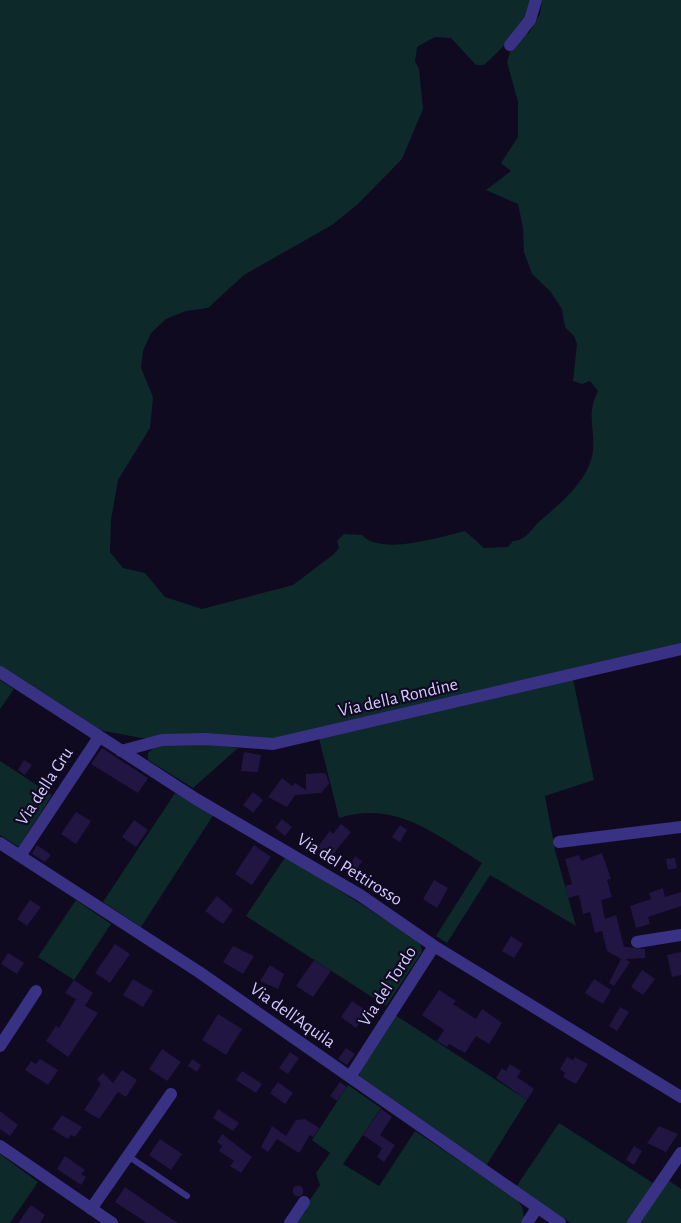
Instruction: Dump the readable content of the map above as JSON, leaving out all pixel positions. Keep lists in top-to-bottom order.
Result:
{
  "streets": {
    "street": [
      "Via della Rondine",
      "Via della Gru",
      "Via del Pettirosso",
      "Via del Tordo",
      "Via dell'Aquila"
    ]
  },
  "crossings": [
    ["Via della Rondine", "Via del Pettirosso"],
    ["Via della Gru", "Via del Pettirosso"],
    ["Via della Gru", "Via dell'Aquila"],
    ["Via del Pettirosso", "Via del Tordo"],
    ["Via del Tordo", "Via dell'Aquila"]
  ]
}
